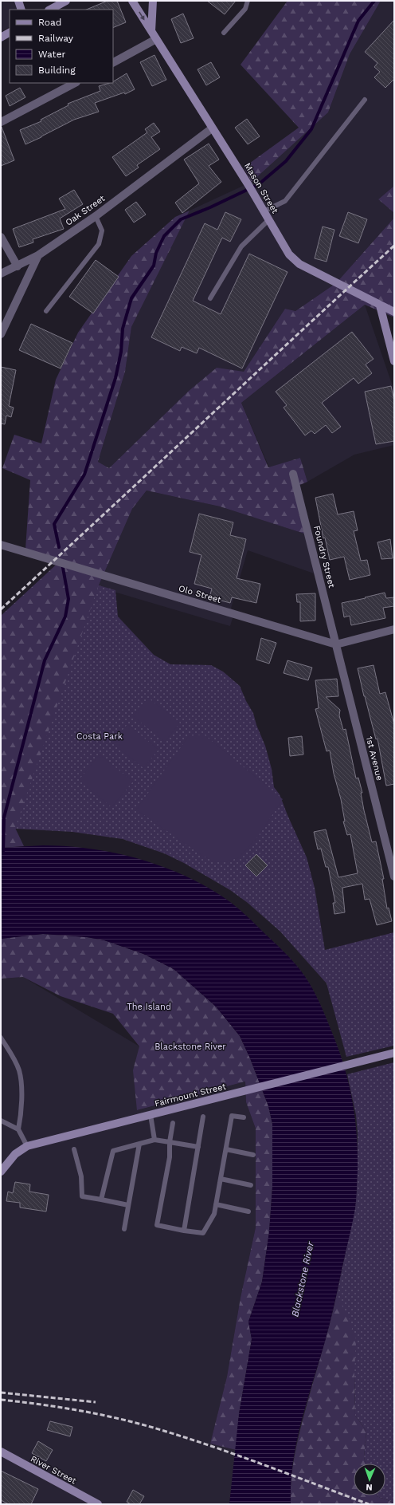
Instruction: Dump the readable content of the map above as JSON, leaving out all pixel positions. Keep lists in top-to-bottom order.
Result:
{
  "streets": {
    "street": [
      "Mason Street",
      "Oak Street",
      "Foundry Street",
      "Olo Street",
      "1st Avenue",
      "Fairmount Street",
      "River Street"
    ]
  },
  "crossings": [
    ["Mason Street", "Oak Street"],
    ["Foundry Street", "Olo Street"],
    ["Foundry Street", "1st Avenue"],
    ["Olo Street", "1st Avenue"]
  ],
  "water": ["Blackstone River"],
  "parks": ["Costa Park", "The Island", "Blackstone River"],
  "legend": [
    "Road",
    "Railway",
    "Water",
    "Building"
  ],
  "north": "bottom"
}
